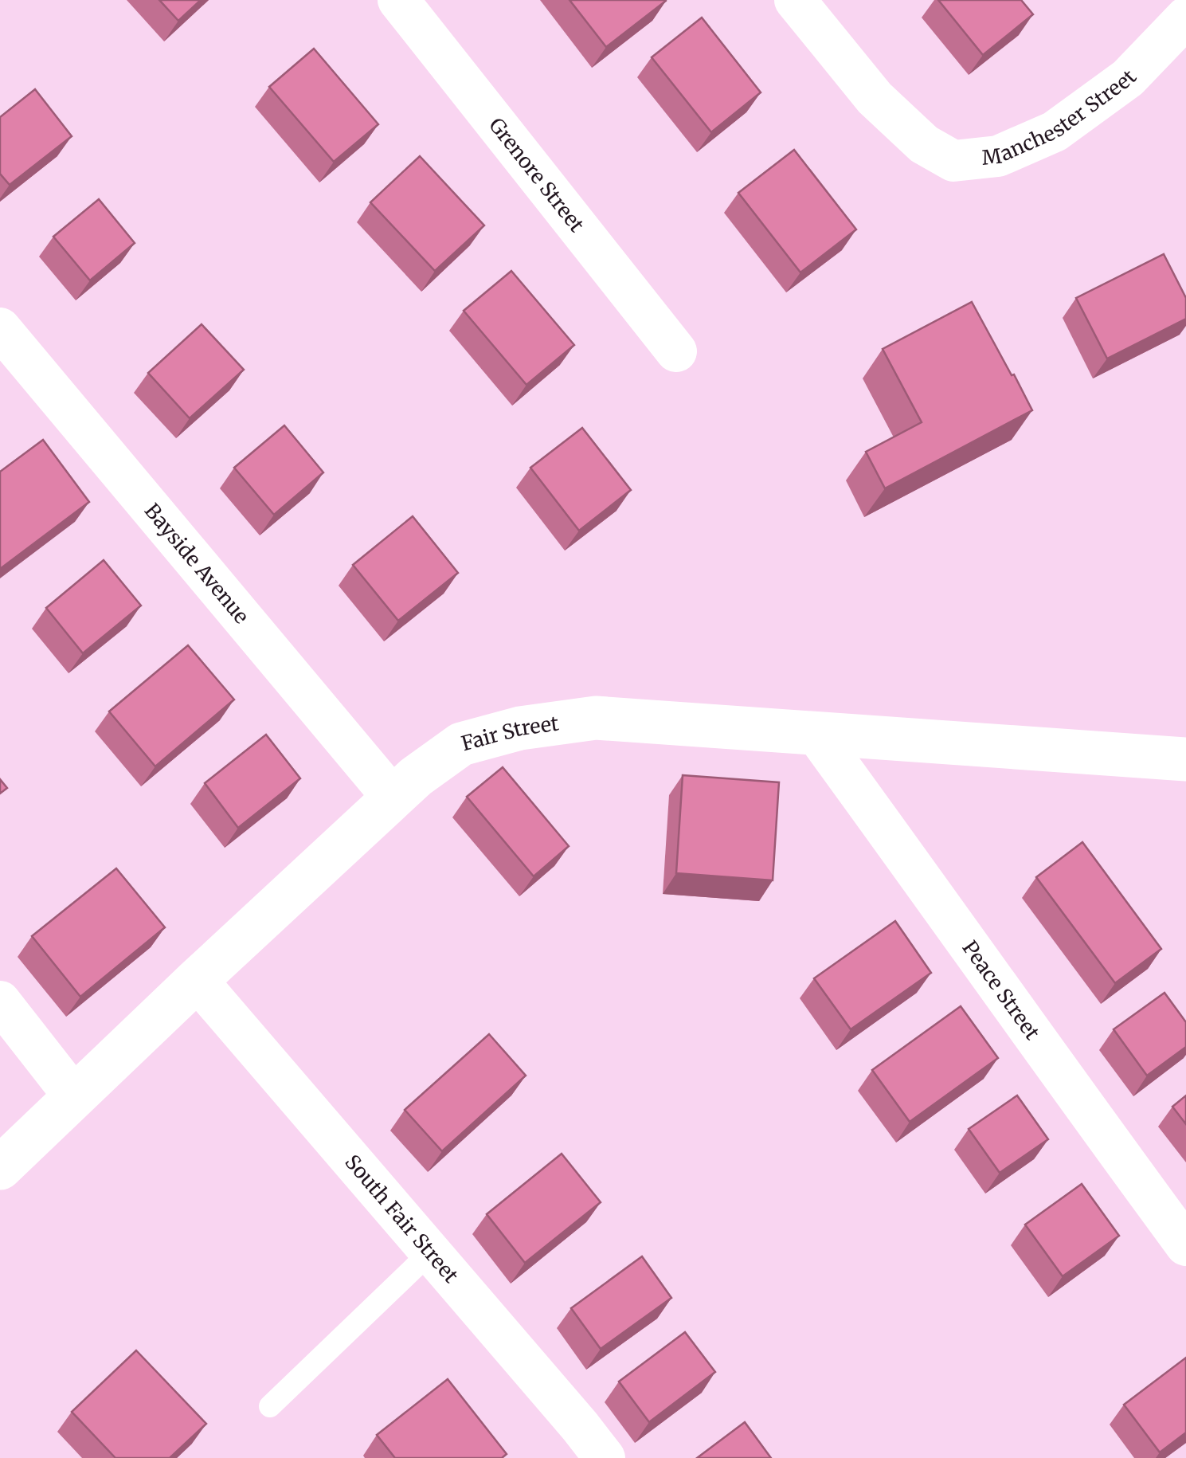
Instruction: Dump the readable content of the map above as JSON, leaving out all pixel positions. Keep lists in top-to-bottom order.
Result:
{
  "streets": {
    "street": [
      "Manchester Street",
      "Grenore Street",
      "Bayside Avenue",
      "Fair Street",
      "Peace Street",
      "South Fair Street"
    ]
  },
  "crossings": [
    ["Bayside Avenue", "Fair Street"],
    ["Fair Street", "Peace Street"],
    ["Fair Street", "South Fair Street"]
  ]
}
